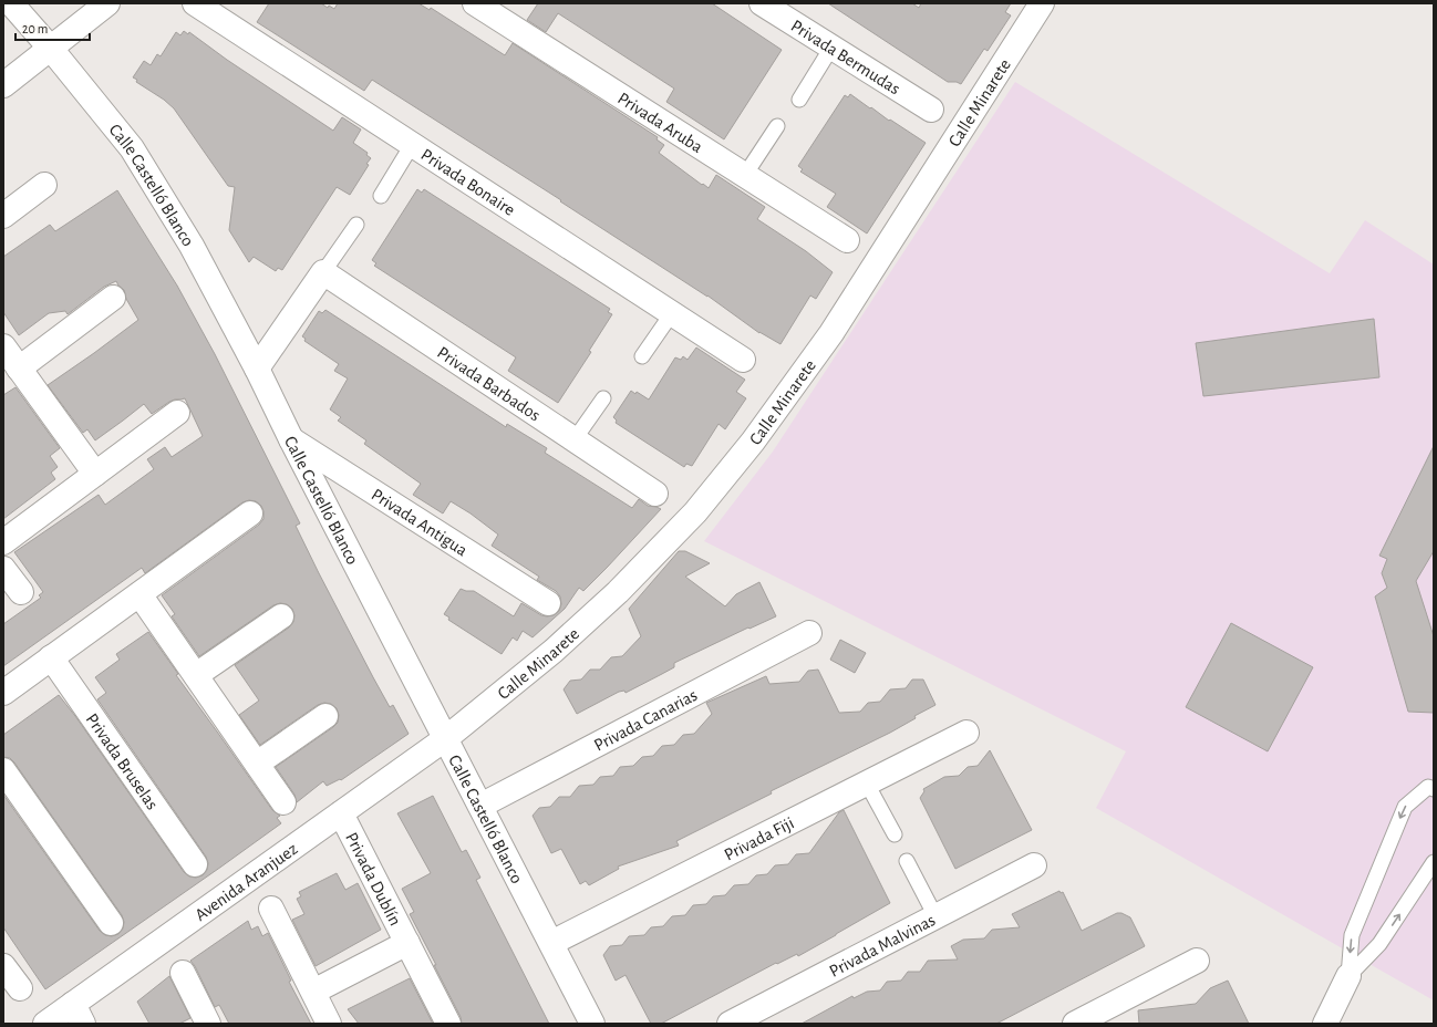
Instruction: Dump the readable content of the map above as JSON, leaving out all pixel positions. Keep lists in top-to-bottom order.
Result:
{
  "streets": {
    "street": [
      "Privada Bermudas",
      "Calle Minarete",
      "Privada Aruba",
      "Privada Bonaire",
      "Calle Castelló Blanco",
      "Privada Barbados",
      "Privada Antigua",
      "Privada Canarias",
      "Privada Bruselas",
      "Privada Fiji",
      "Privada Dublín",
      "Avenida Aranjuez",
      "Privada Malvinas"
    ]
  },
  "crossings": [
    ["Calle Minarete", "Calle Castelló Blanco"],
    ["Calle Minarete", "Avenida Aranjuez"],
    ["Calle Castelló Blanco", "Privada Antigua"],
    ["Calle Castelló Blanco", "Privada Canarias"],
    ["Calle Castelló Blanco", "Privada Fiji"],
    ["Calle Castelló Blanco", "Avenida Aranjuez"],
    ["Privada Dublín", "Avenida Aranjuez"]
  ],
  "scale_bar": "20 m"
}
